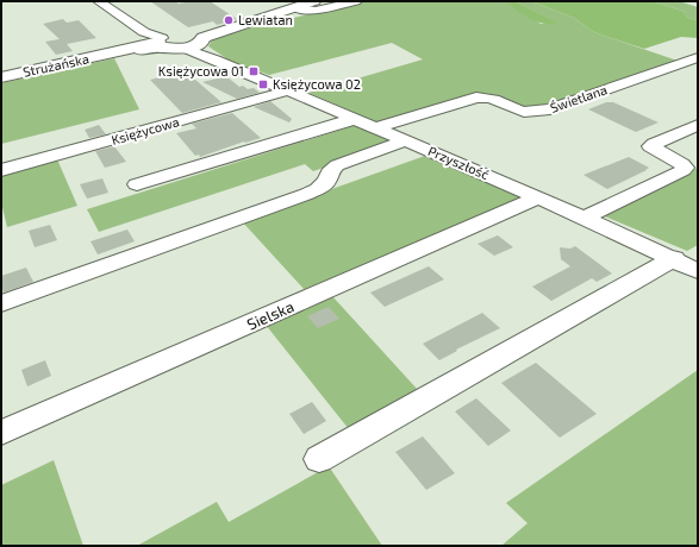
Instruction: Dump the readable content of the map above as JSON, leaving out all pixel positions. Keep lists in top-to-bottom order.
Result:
{
  "streets": {
    "main road": ["Strużańska"],
    "street": [
      "Świetlana",
      "Księżycowa",
      "Przyszłość",
      "Sielska"
    ]
  },
  "crossings": [
    ["Strużańska", "Przyszłość"],
    ["Świetlana", "Przyszłość"],
    ["Księżycowa", "Przyszłość"],
    ["Przyszłość", "Sielska"]
  ],
  "places": {
    "other": ["Lewiatan"],
    "transit": ["Księżycowa 01", "Księżycowa 02"]
  }
}
